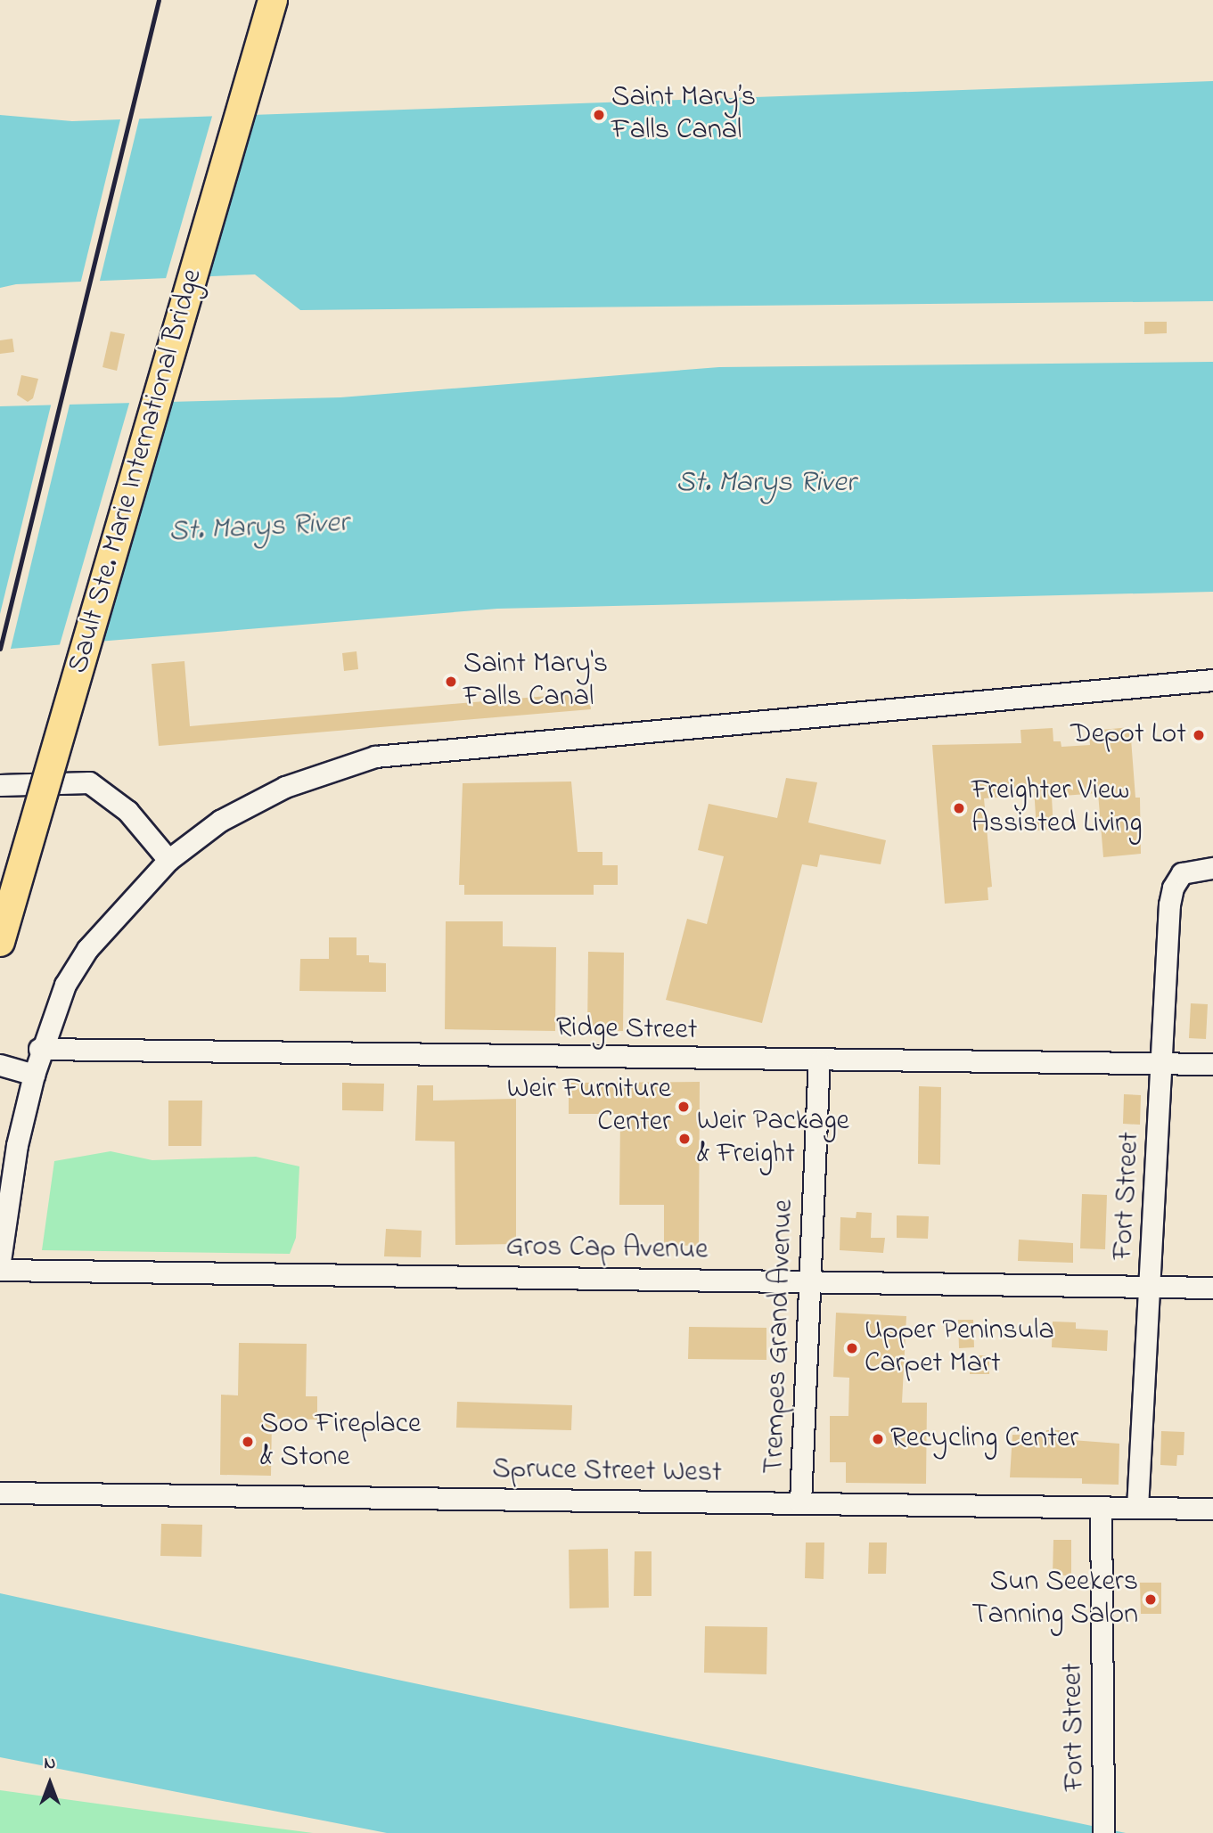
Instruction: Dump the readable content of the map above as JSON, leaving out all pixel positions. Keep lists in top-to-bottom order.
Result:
{
  "streets": {
    "highway": ["Sault Ste. Marie International Bridge"],
    "street": [
      "Ridge Street",
      "Fort Street",
      "Gros Cap Avenue",
      "Trempes Grand Avenue",
      "Spruce Street West"
    ]
  },
  "crossings": [
    ["Ridge Street", "Fort Street"],
    ["Ridge Street", "Trempes Grand Avenue"],
    ["Fort Street", "Gros Cap Avenue"],
    ["Fort Street", "Spruce Street West"],
    ["Gros Cap Avenue", "Trempes Grand Avenue"],
    ["Trempes Grand Avenue", "Spruce Street West"]
  ],
  "water": ["St. Marys River"],
  "places": [
    "Saint Mary’s Falls Canal",
    "Saint Mary's Falls Canal",
    "Depot Lot",
    "Freighter View Assisted Living",
    "Weir Furniture Center",
    "Weir Package & Freight",
    "Upper Peninsula Carpet Mart",
    "Recycling Center",
    "Soo Fireplace & Stone",
    "Sun Seekers Tanning Salon"
  ],
  "north": "top"
}
